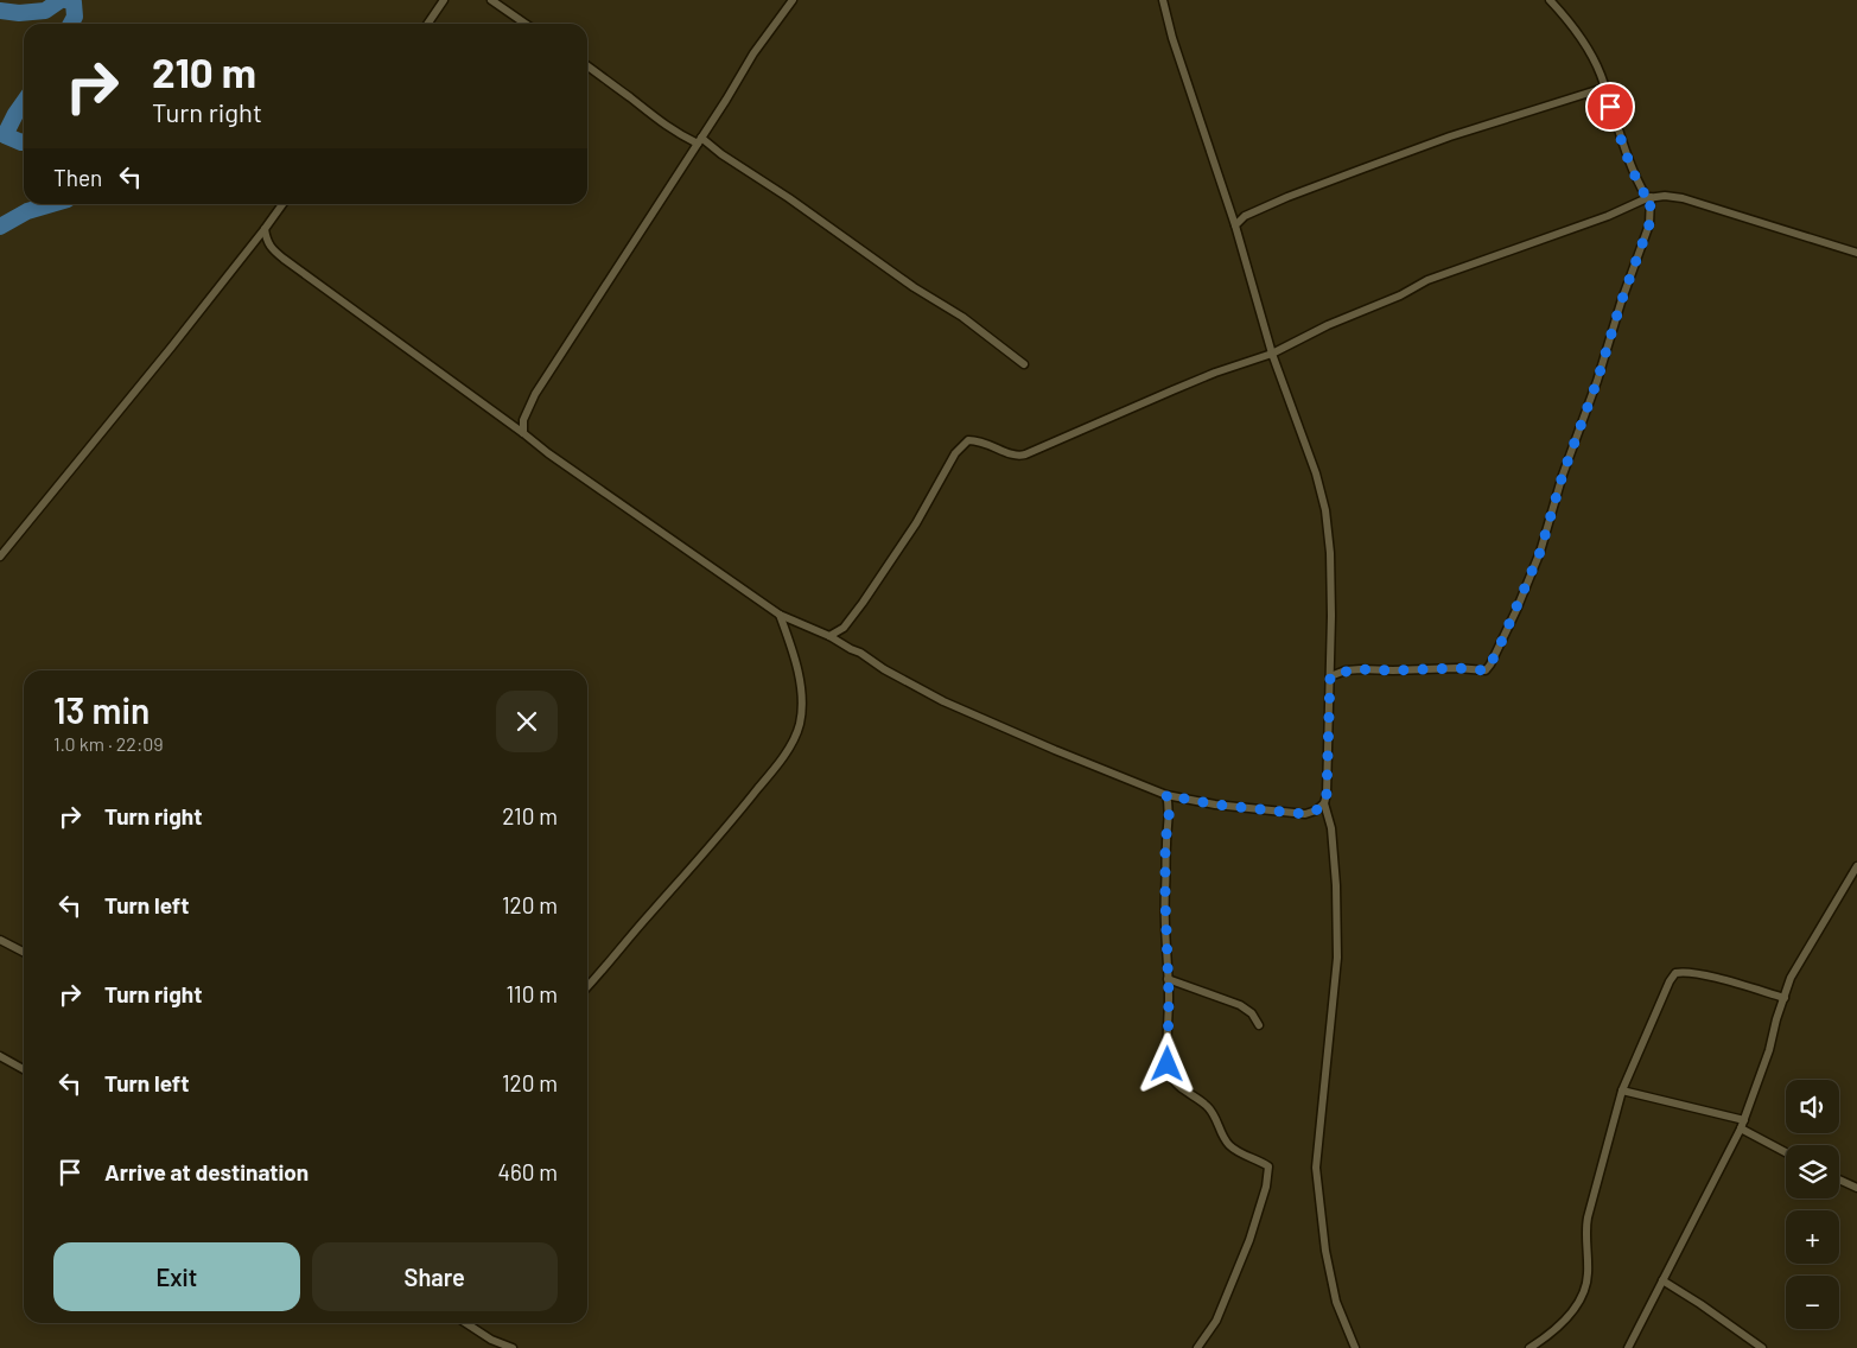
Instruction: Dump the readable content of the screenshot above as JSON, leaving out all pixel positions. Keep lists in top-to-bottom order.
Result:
{
  "page": {
    "turn": ["210 m", "Turn right"],
    "then": "Then",
    "heading": ["13 min", "1.0 km · 22:09"],
    "list": [
      {
        "name": "Turn right",
        "value": "210 m"
      },
      {
        "name": "Turn left",
        "value": "120 m"
      },
      {
        "name": "Turn right",
        "value": "110 m"
      },
      {
        "name": "Turn left",
        "value": "120 m"
      },
      {
        "name": "Arrive at destination",
        "value": "460 m"
      }
    ],
    "map_buttons": ["+", "−"],
    "buttons": ["Exit", "Share"]
  }
}
